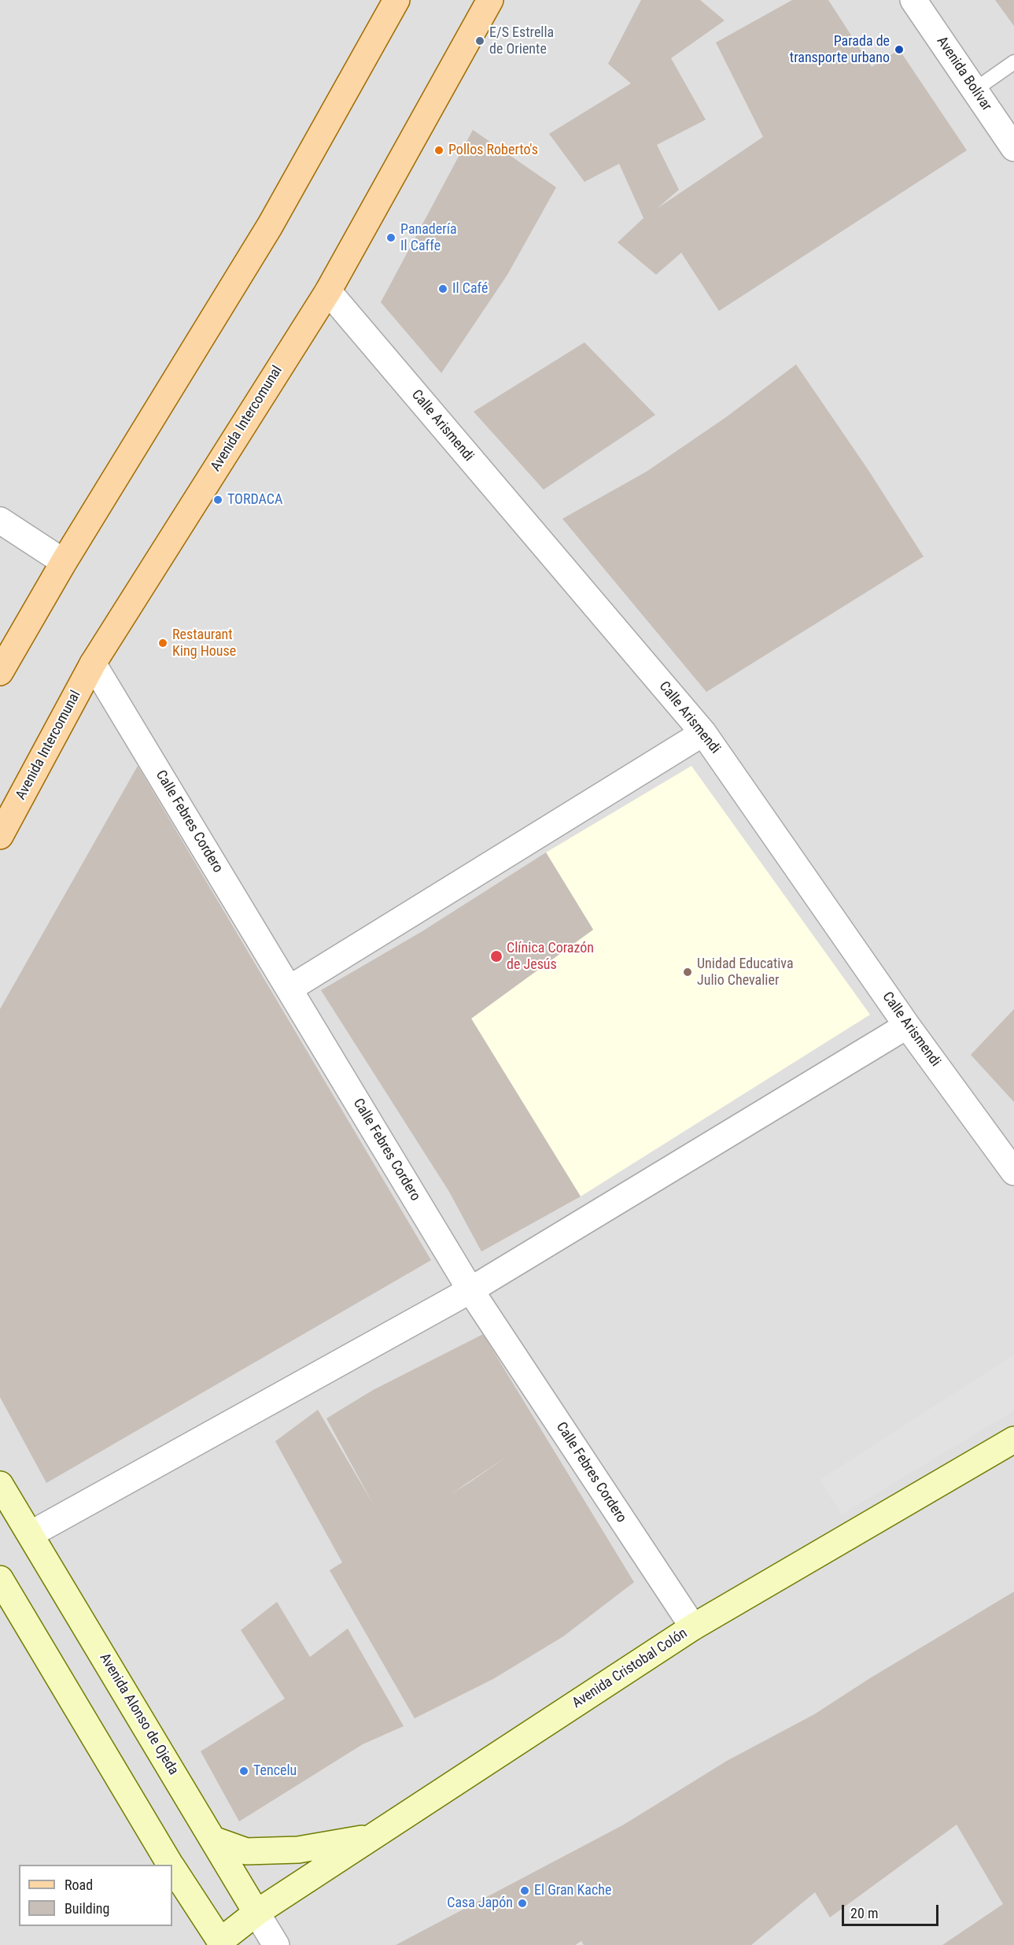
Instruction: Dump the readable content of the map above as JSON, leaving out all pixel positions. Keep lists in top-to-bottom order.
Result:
{
  "streets": {
    "main road": ["Avenida Intercomunal"],
    "street": [
      "Avenida Bolívar",
      "Calle Arismendi",
      "Calle Febres Cordero",
      "Avenida Cristobal Colón",
      "Avenida Alonso de Ojeda"
    ]
  },
  "crossings": [
    ["Avenida Intercomunal", "Calle Arismendi"],
    ["Avenida Intercomunal", "Calle Febres Cordero"],
    ["Calle Febres Cordero", "Avenida Cristobal Colón"],
    ["Avenida Cristobal Colón", "Avenida Alonso de Ojeda"]
  ],
  "places": [
    "E/S Estrella de Oriente",
    "Parada de transporte urbano",
    "Pollos Roberto's",
    "Panadería Il Caffe",
    "Il Café",
    "TORDACA",
    "Restaurant King House",
    "Clínica Corazón de Jesús",
    "Unidad Educativa Julio Chevalier",
    "Tencelu",
    "El Gran Kache",
    "Casa Japón"
  ],
  "legend": ["Road", "Building"],
  "scale_bar": "20 m"
}
